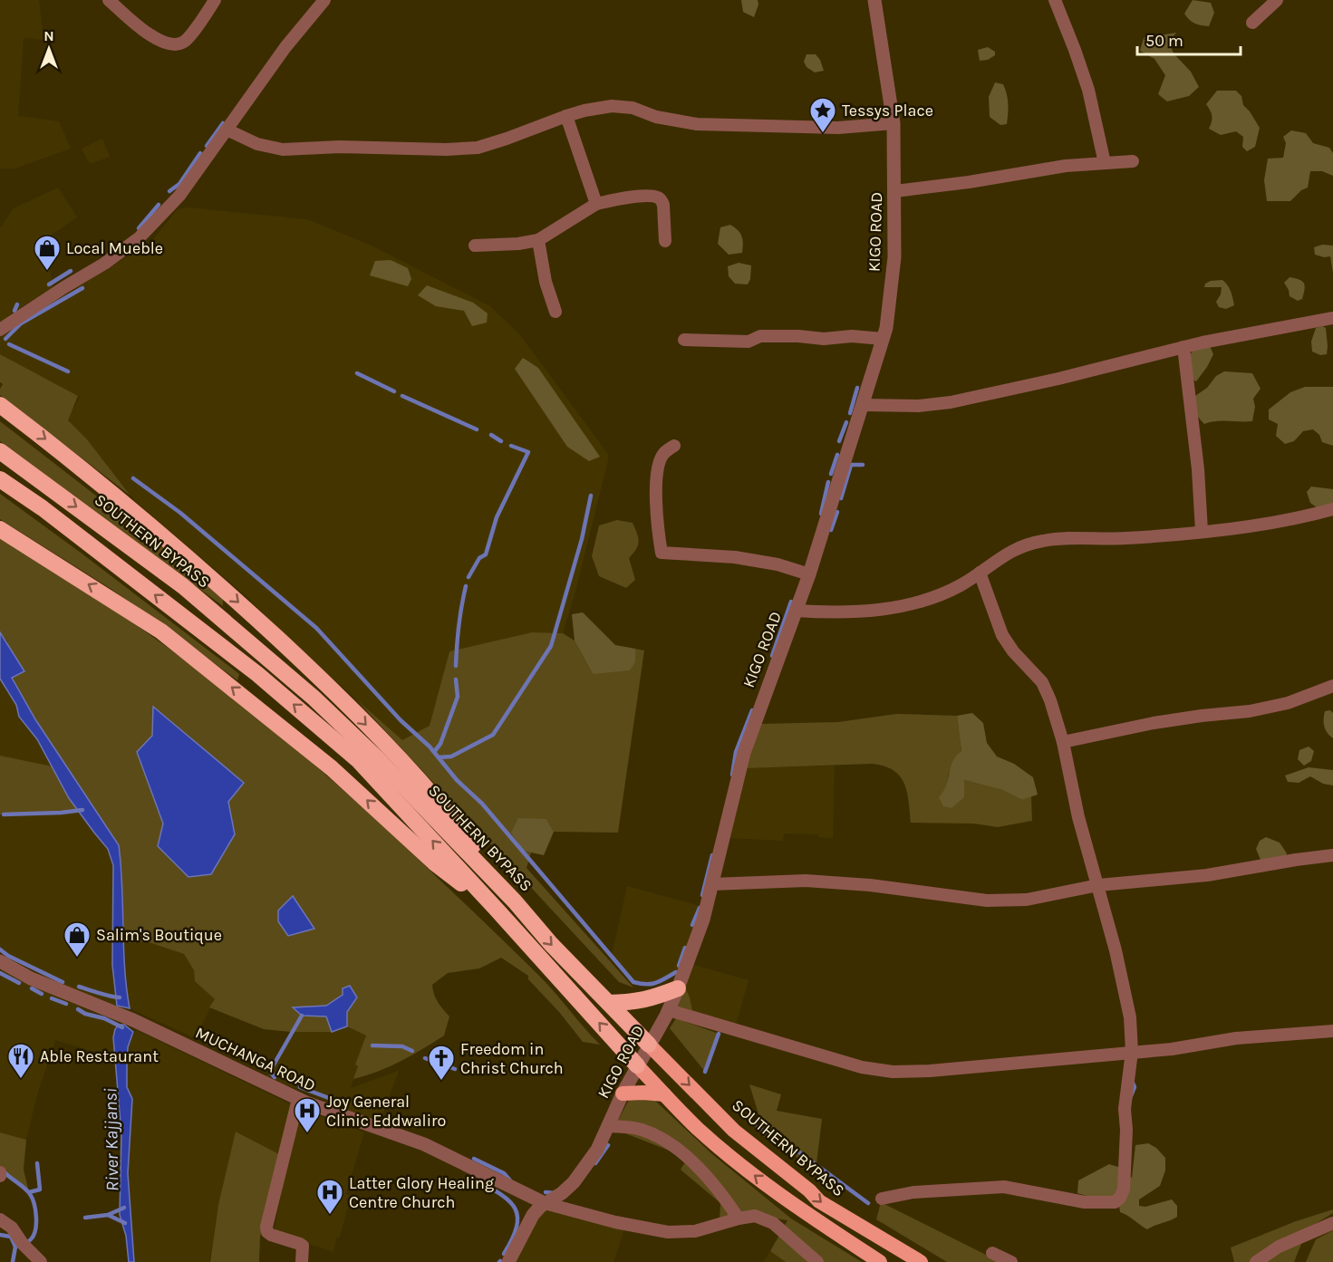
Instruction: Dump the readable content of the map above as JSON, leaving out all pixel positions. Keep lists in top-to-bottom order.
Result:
{
  "streets": {
    "highway": ["SOUTHERN BYPASS"],
    "street": ["KIGO ROAD", "MUCHANGA ROAD"]
  },
  "crossings": [
    ["KIGO ROAD", "SOUTHERN BYPASS"],
    ["KIGO ROAD", "MUCHANGA ROAD"]
  ],
  "water": ["River Kajjansi"],
  "places": {
    "place": ["Tessys Place"],
    "shop": ["Local Mueble", "Salim's Boutique"],
    "restaurant": ["Able Restaurant"],
    "church": ["Freedom in Christ Church"],
    "hospital": ["Joy General Clinic Eddwaliro", "Latter Glory Healing Centre Church"]
  },
  "scale_bar": "50 m",
  "north": "top"
}
